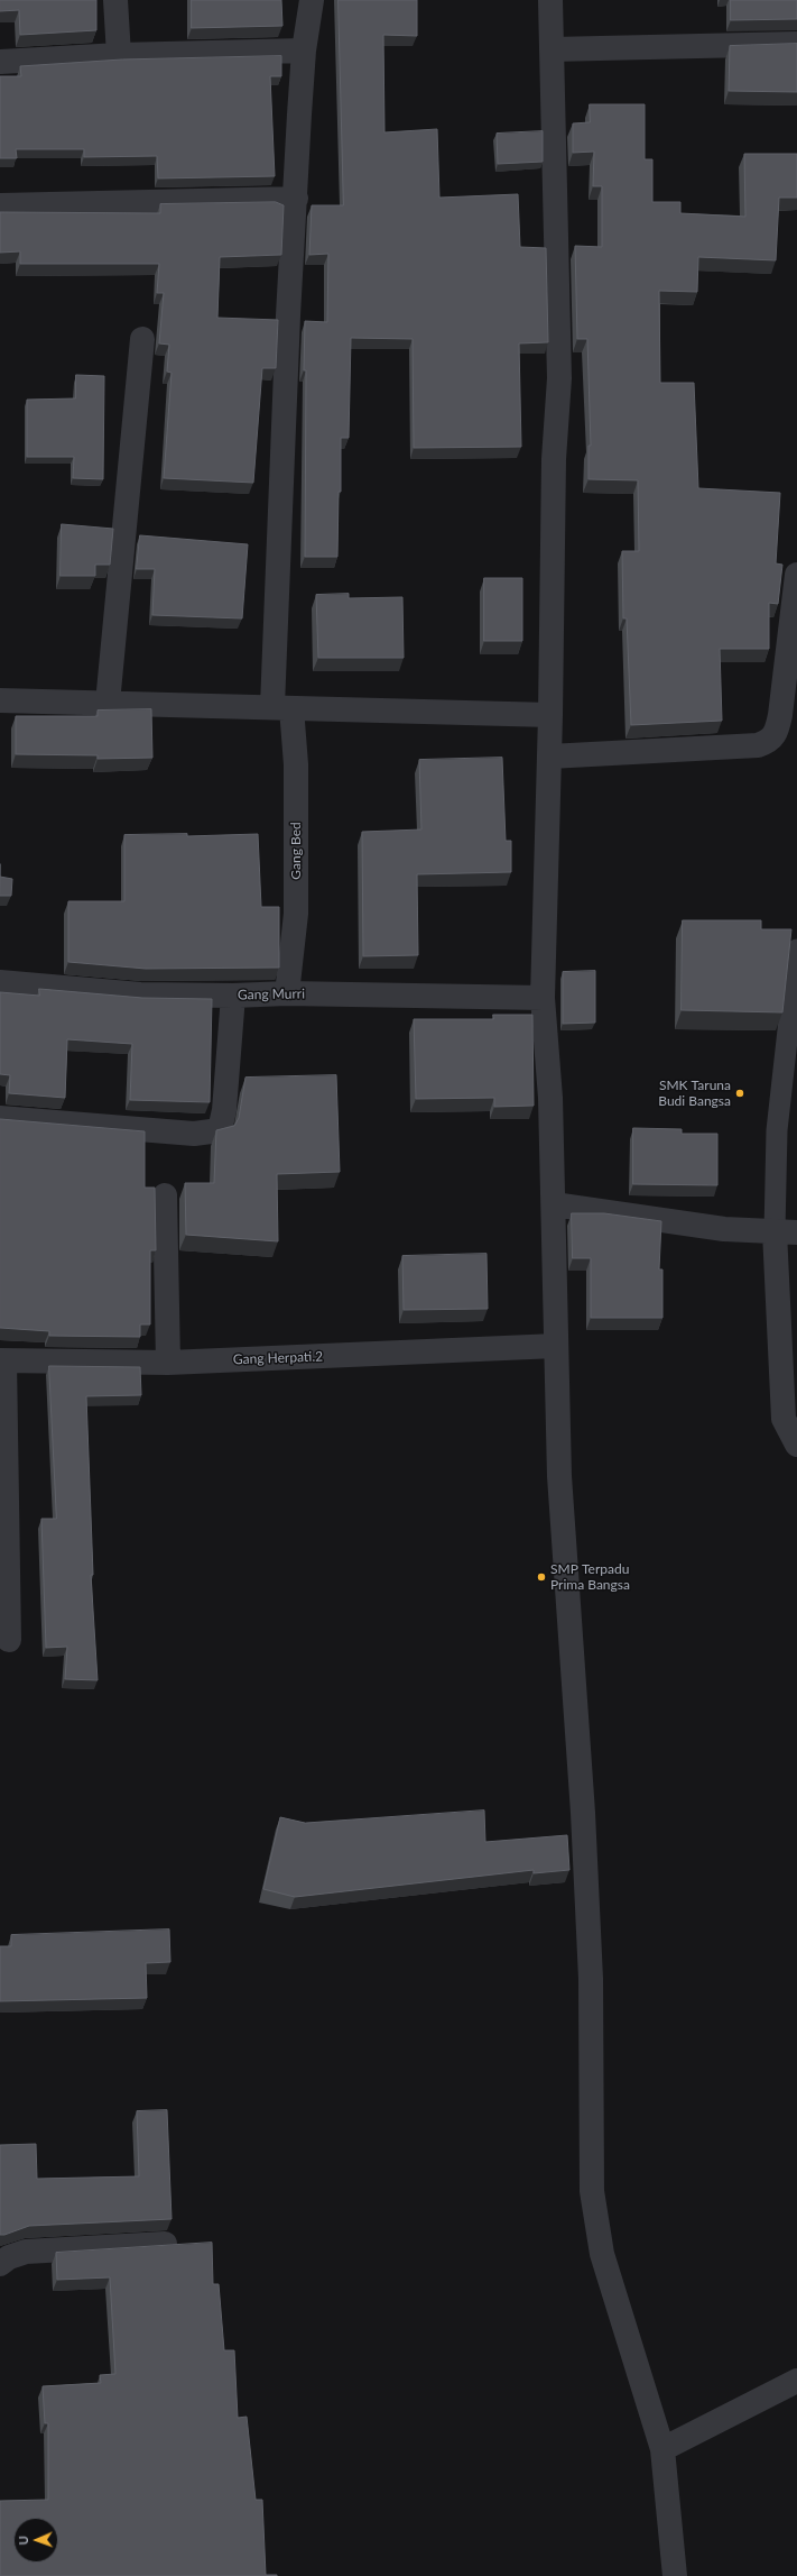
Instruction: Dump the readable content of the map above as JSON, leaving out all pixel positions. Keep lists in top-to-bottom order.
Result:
{
  "streets": {
    "street": ["Gang Bed", "Gang Murri", "Gang Herpati.2"]
  },
  "crossings": [
    ["Gang Bed", "Gang Murri"]
  ],
  "places": ["SMK Taruna Budi Bangsa", "SMP Terpadu Prima Bangsa"],
  "north": "left"
}
